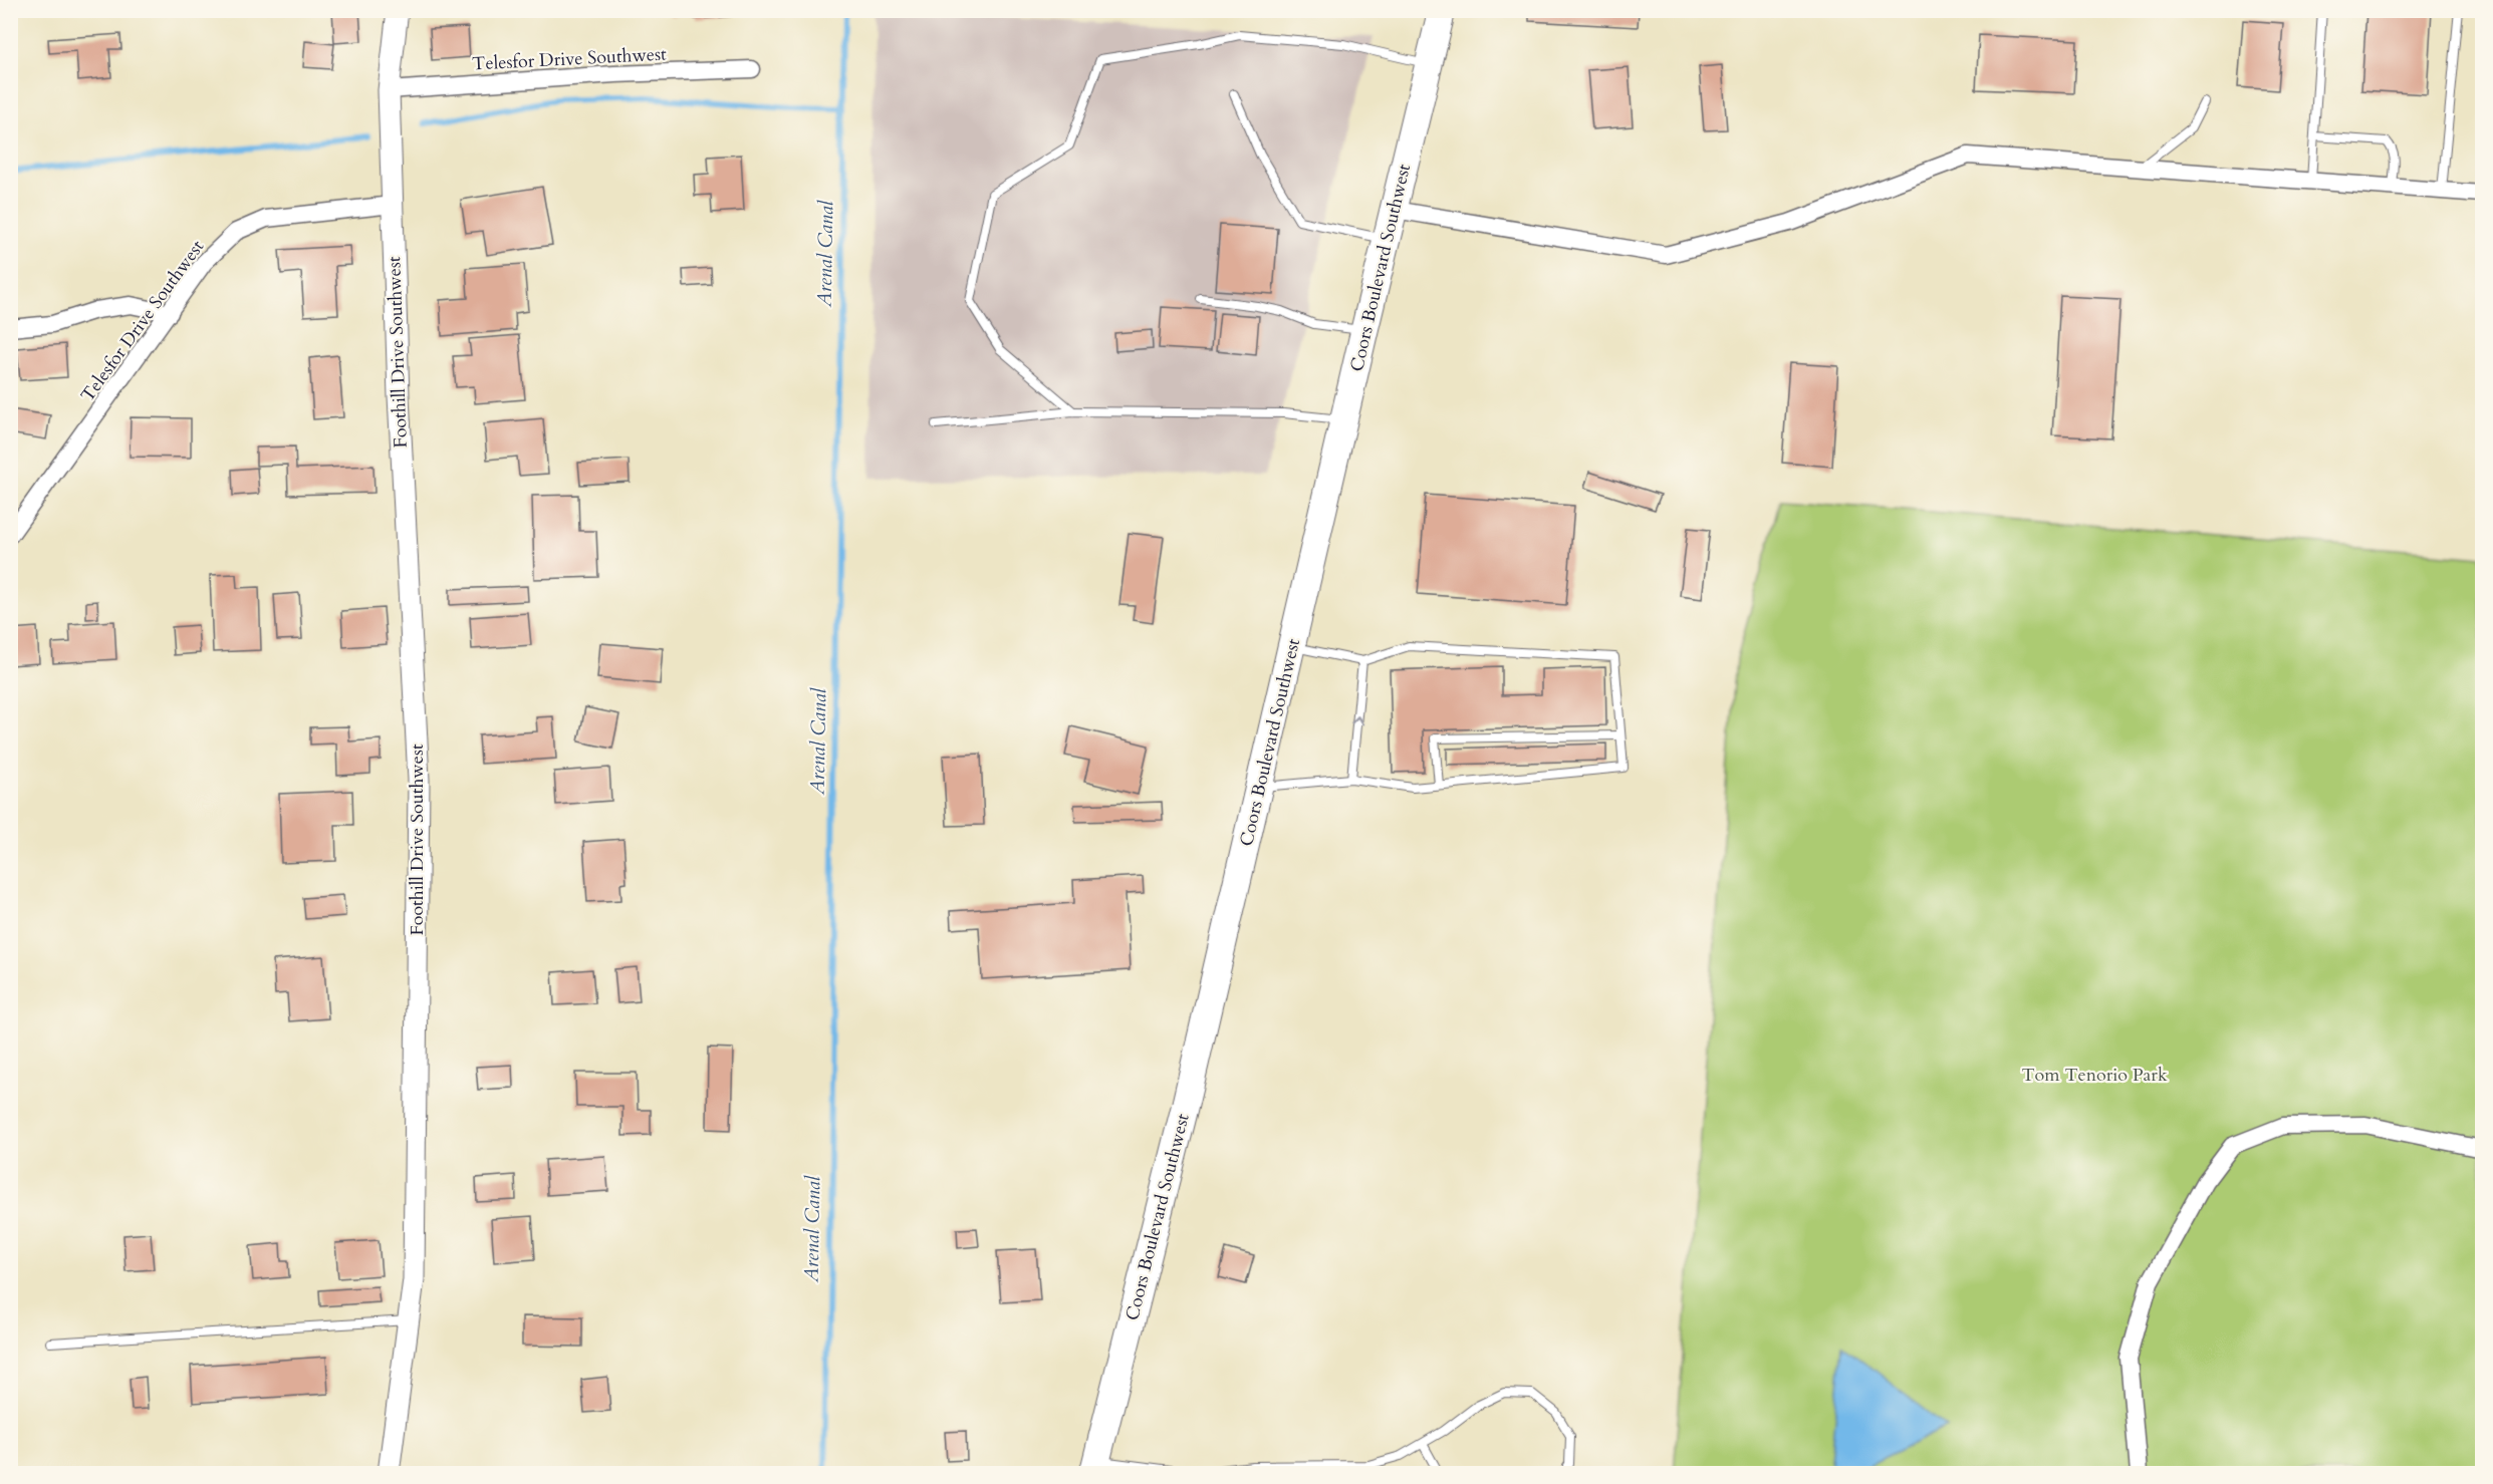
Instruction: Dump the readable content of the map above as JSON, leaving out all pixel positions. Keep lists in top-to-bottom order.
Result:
{
  "streets": {
    "main road": ["Coors Boulevard Southwest"],
    "street": ["Telesfor Drive Southwest", "Foothill Drive Southwest"]
  },
  "crossings": [
    ["Telesfor Drive Southwest", "Foothill Drive Southwest"]
  ],
  "water": ["Arenal Canal"],
  "parks": ["Tom Tenorio Park"]
}
